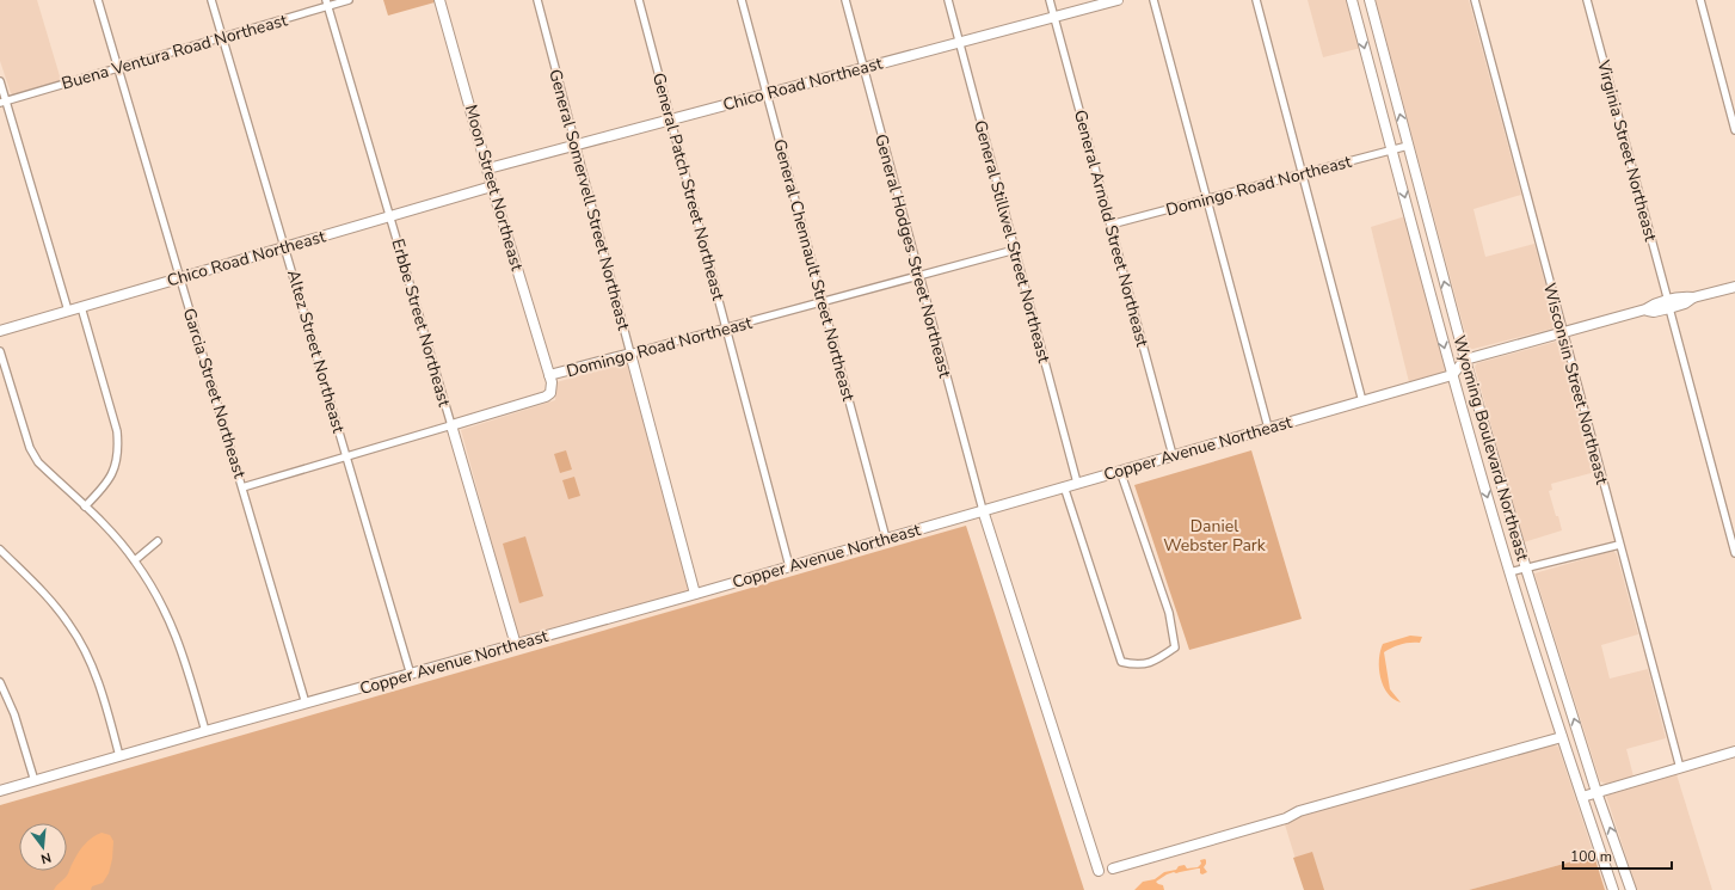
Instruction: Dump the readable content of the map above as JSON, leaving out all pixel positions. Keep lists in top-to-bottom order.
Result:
{
  "streets": {
    "street": [
      "Buena Ventura Road Northeast",
      "Chico Road Northeast",
      "Virginia Street Northeast",
      "Domingo Road Northeast",
      "General Patch Street Northeast",
      "Moon Street Northeast",
      "General Somervell Street Northeast",
      "General Arnold Street Northeast",
      "General Stillwel Street Northeast",
      "General Hodges Street Northeast",
      "General Chennault Street Northeast",
      "Erbbe Street Northeast",
      "Altez Street Northeast",
      "Wisconsin Street Northeast",
      "Garcia Street Northeast",
      "Copper Avenue Northeast",
      "Wyoming Boulevard Northeast"
    ]
  },
  "crossings": [
    ["Buena Ventura Road Northeast", "Erbbe Street Northeast"],
    ["Buena Ventura Road Northeast", "Altez Street Northeast"],
    ["Buena Ventura Road Northeast", "Garcia Street Northeast"],
    ["Chico Road Northeast", "General Patch Street Northeast"],
    ["Chico Road Northeast", "Moon Street Northeast"],
    ["Chico Road Northeast", "General Somervell Street Northeast"],
    ["Chico Road Northeast", "General Arnold Street Northeast"],
    ["Chico Road Northeast", "General Stillwel Street Northeast"],
    ["Chico Road Northeast", "General Hodges Street Northeast"],
    ["Chico Road Northeast", "General Chennault Street Northeast"],
    ["Chico Road Northeast", "Erbbe Street Northeast"],
    ["Chico Road Northeast", "Altez Street Northeast"],
    ["Chico Road Northeast", "Garcia Street Northeast"],
    ["Domingo Road Northeast", "General Patch Street Northeast"],
    ["Domingo Road Northeast", "Moon Street Northeast"],
    ["Domingo Road Northeast", "General Somervell Street Northeast"],
    ["Domingo Road Northeast", "General Arnold Street Northeast"],
    ["Domingo Road Northeast", "General Stillwel Street Northeast"],
    ["Domingo Road Northeast", "General Hodges Street Northeast"],
    ["Domingo Road Northeast", "General Chennault Street Northeast"],
    ["Domingo Road Northeast", "Erbbe Street Northeast"],
    ["Domingo Road Northeast", "Altez Street Northeast"],
    ["Domingo Road Northeast", "Garcia Street Northeast"],
    ["Domingo Road Northeast", "Wyoming Boulevard Northeast"],
    ["General Patch Street Northeast", "Copper Avenue Northeast"],
    ["General Somervell Street Northeast", "Copper Avenue Northeast"],
    ["General Arnold Street Northeast", "Copper Avenue Northeast"],
    ["General Stillwel Street Northeast", "Copper Avenue Northeast"],
    ["General Hodges Street Northeast", "Copper Avenue Northeast"],
    ["General Chennault Street Northeast", "Copper Avenue Northeast"],
    ["Erbbe Street Northeast", "Copper Avenue Northeast"],
    ["Altez Street Northeast", "Copper Avenue Northeast"],
    ["Garcia Street Northeast", "Copper Avenue Northeast"],
    ["Copper Avenue Northeast", "Wyoming Boulevard Northeast"]
  ],
  "parks": ["Daniel Webster Park"],
  "scale_bar": "100 m",
  "north": "bottom"
}
